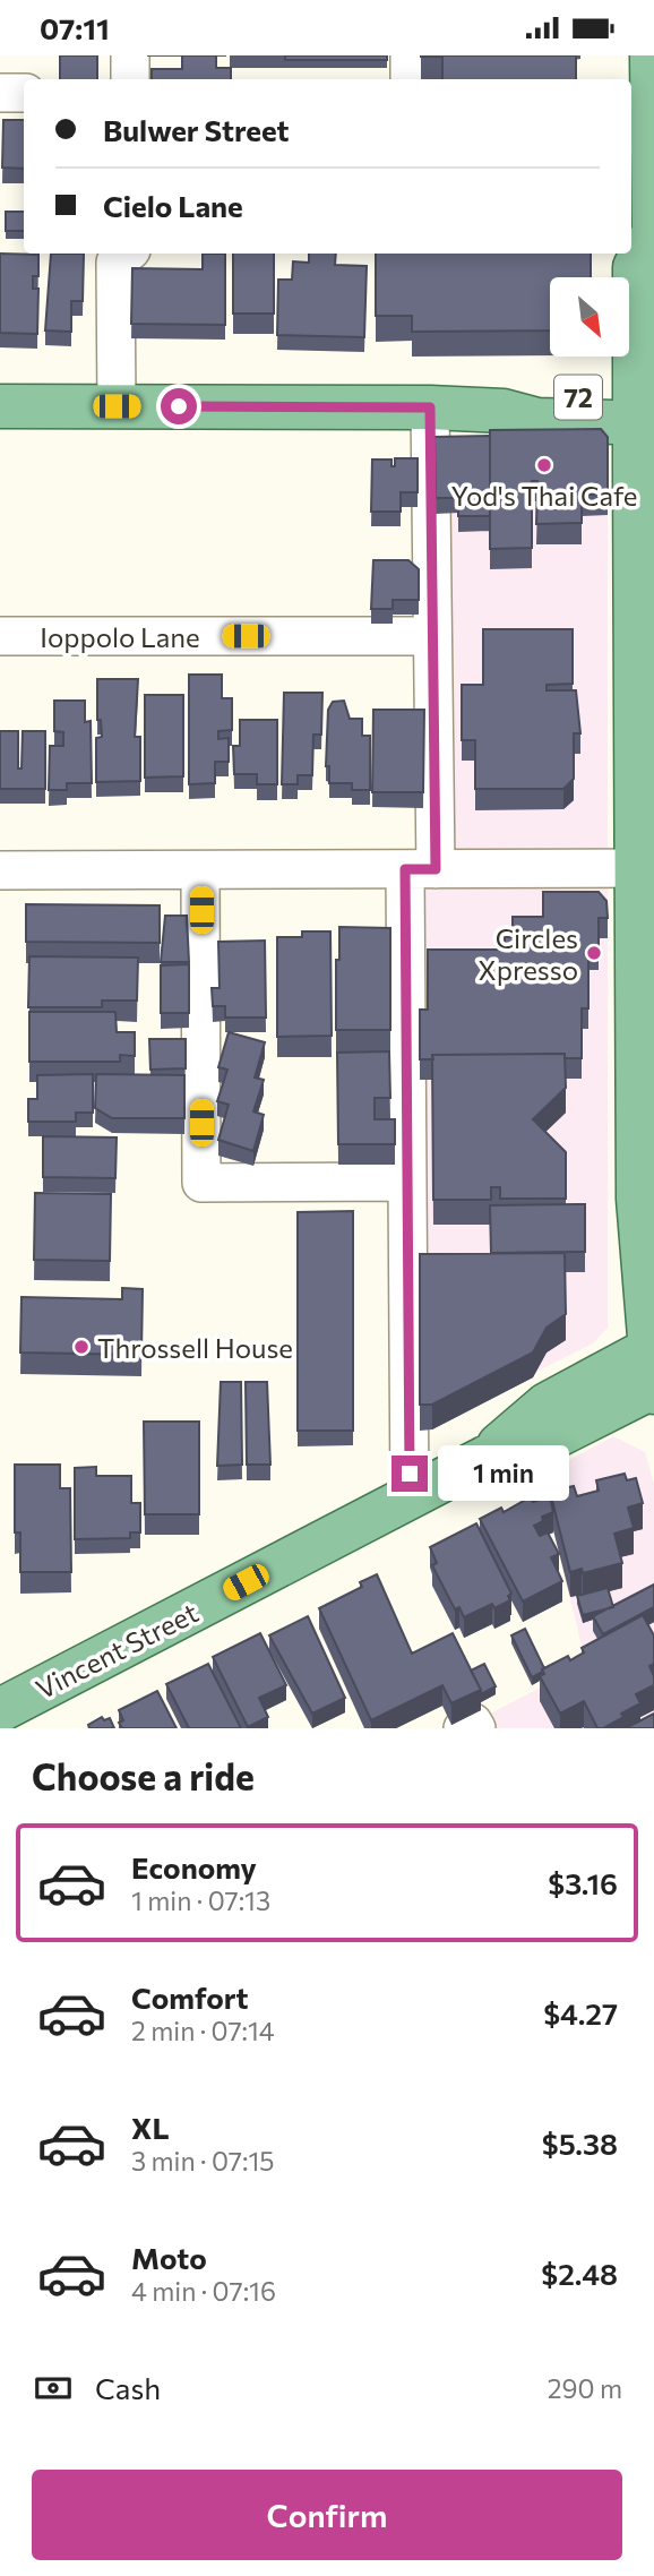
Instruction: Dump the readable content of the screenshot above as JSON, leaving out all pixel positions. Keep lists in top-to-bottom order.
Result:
{
  "streets": {
    "main road": ["72", "Vincent Street"],
    "street": ["Ioppolo Lane"]
  },
  "places": ["Yod's Thai Cafe", "Circles Xpresso", "Throssell House"],
  "north": "bottom right",
  "page": {
    "status": "07:11",
    "banner": ["Bulwer Street", "Cielo Lane"],
    "bubble": "1 min",
    "heading": "Choose a ride",
    "list": [
      {
        "name": "Economy",
        "note": "1 min · 07:13",
        "value": "$3.16"
      },
      {
        "name": "Comfort",
        "note": "2 min · 07:14",
        "value": "$4.27"
      },
      {
        "name": "XL",
        "note": "3 min · 07:15",
        "value": "$5.38"
      },
      {
        "name": "Moto",
        "note": "4 min · 07:16",
        "value": "$2.48"
      }
    ],
    "pay": ["Cash", "290 m"],
    "buttons": "Confirm"
  }
}
